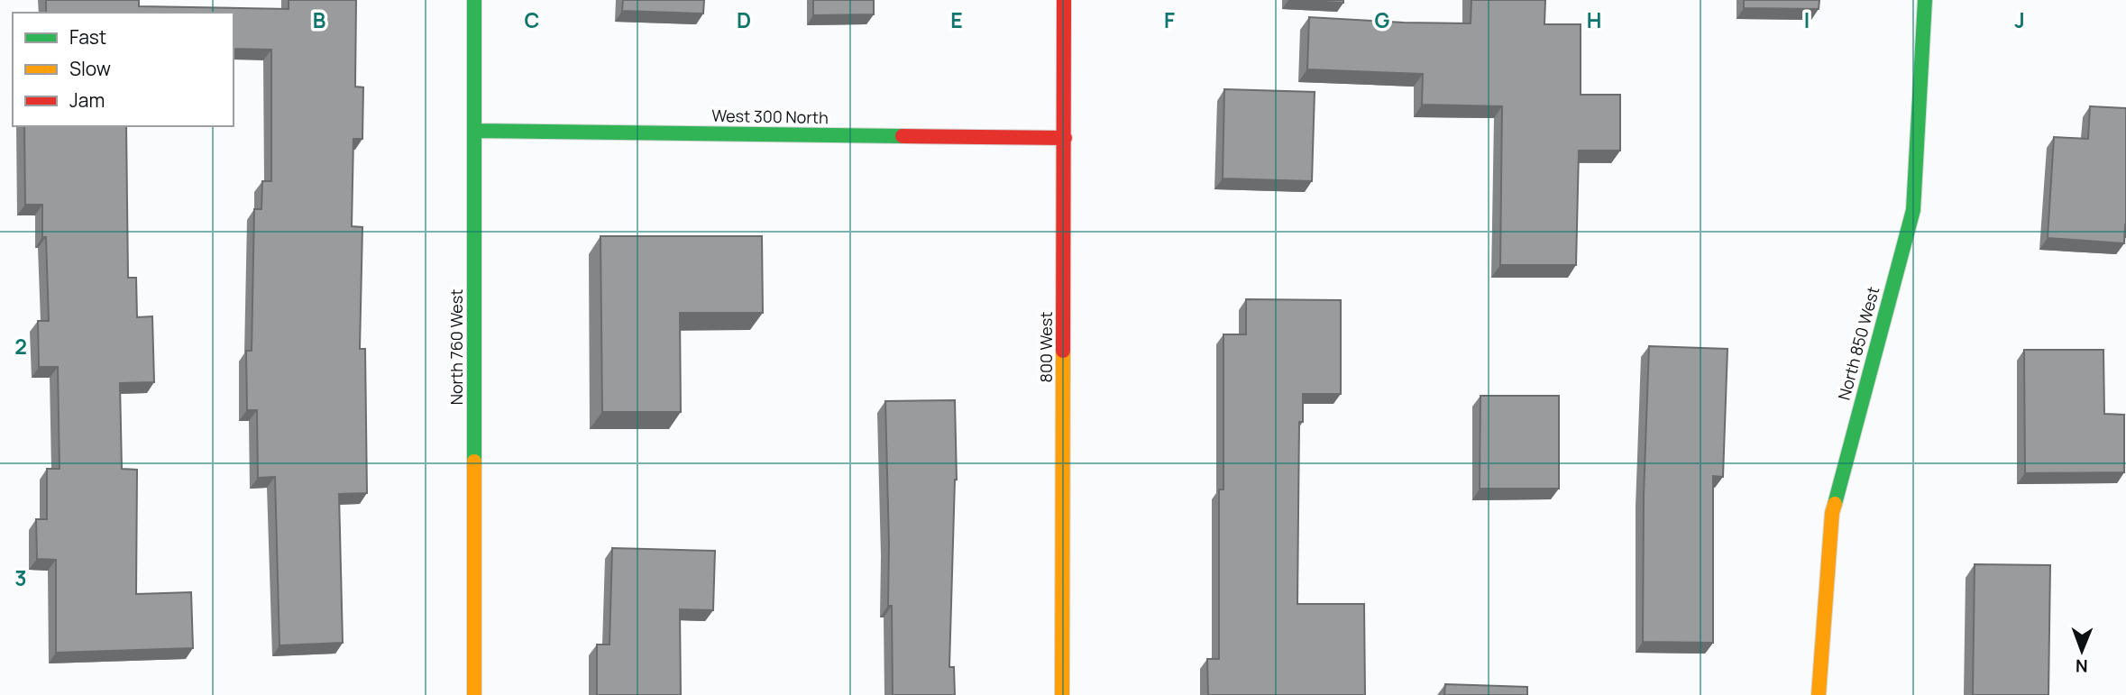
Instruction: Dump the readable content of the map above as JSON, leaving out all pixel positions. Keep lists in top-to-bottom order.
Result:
{
  "streets": {
    "street": [
      "West 300 North",
      "North 850 West",
      "North 760 West",
      "800 West"
    ]
  },
  "crossings": [
    ["West 300 North", "North 760 West"],
    ["West 300 North", "800 West"]
  ],
  "legend": ["Fast", "Slow", "Jam"],
  "north": "bottom",
  "grid": {
    "columns": [
      "B",
      "C",
      "D",
      "E",
      "F",
      "G",
      "H",
      "I",
      "J"
    ],
    "rows": ["2", "3"]
  }
}
